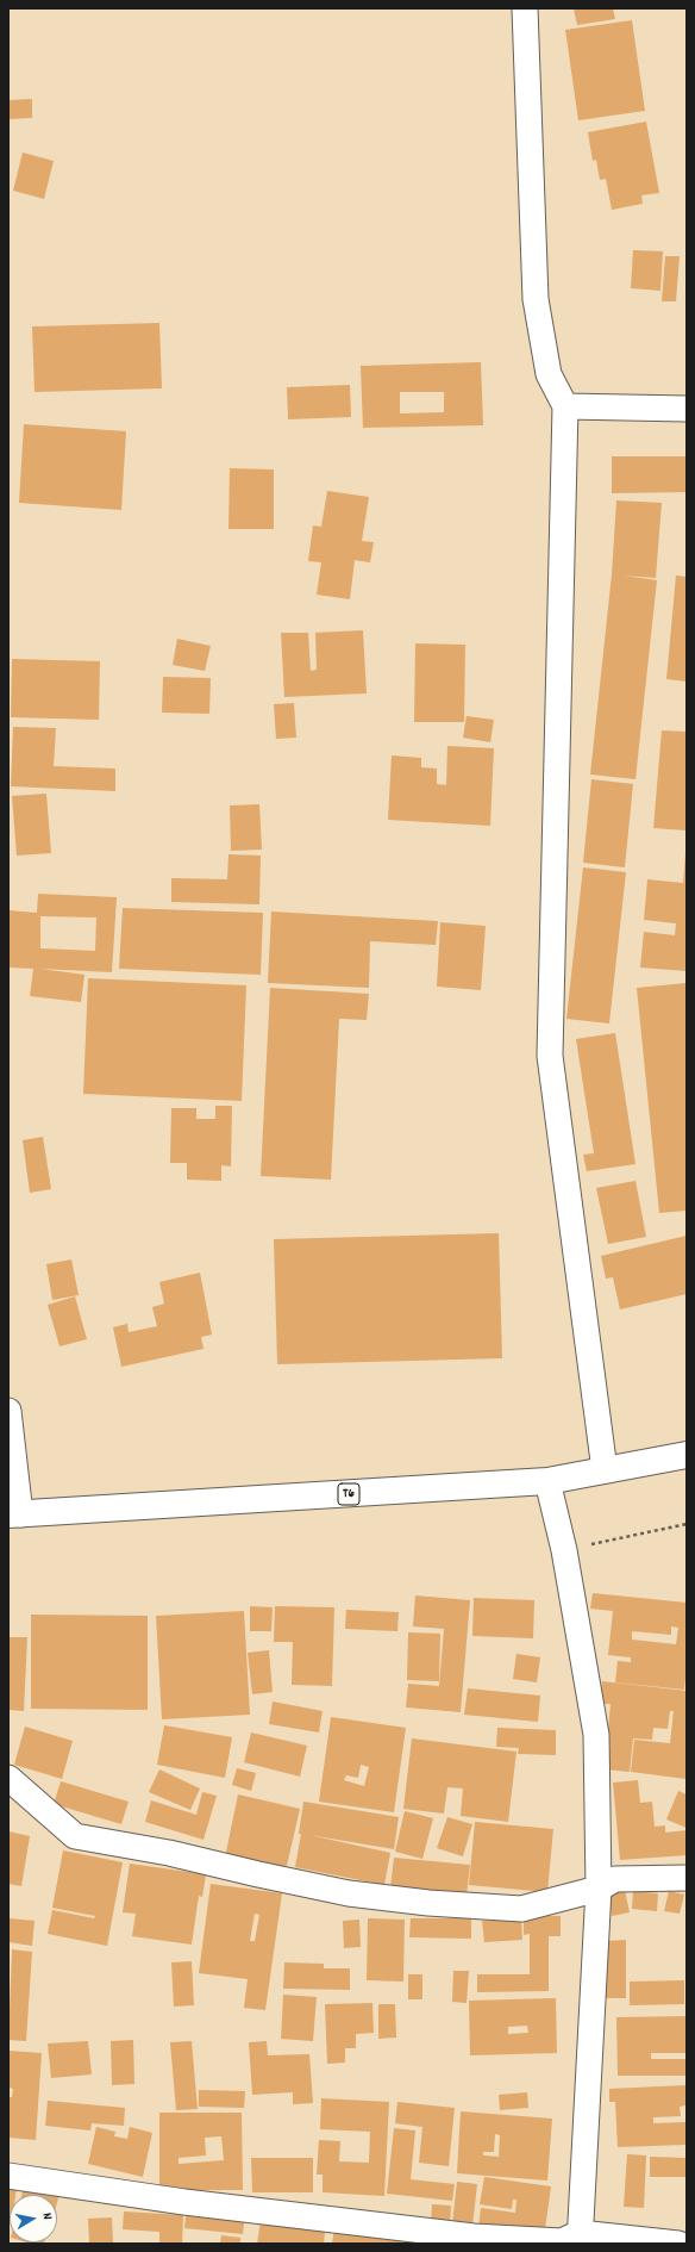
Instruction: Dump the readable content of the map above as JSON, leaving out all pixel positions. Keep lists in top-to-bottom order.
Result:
{
  "streets": {
    "highway": ["T6"]
  },
  "north": "right"
}
